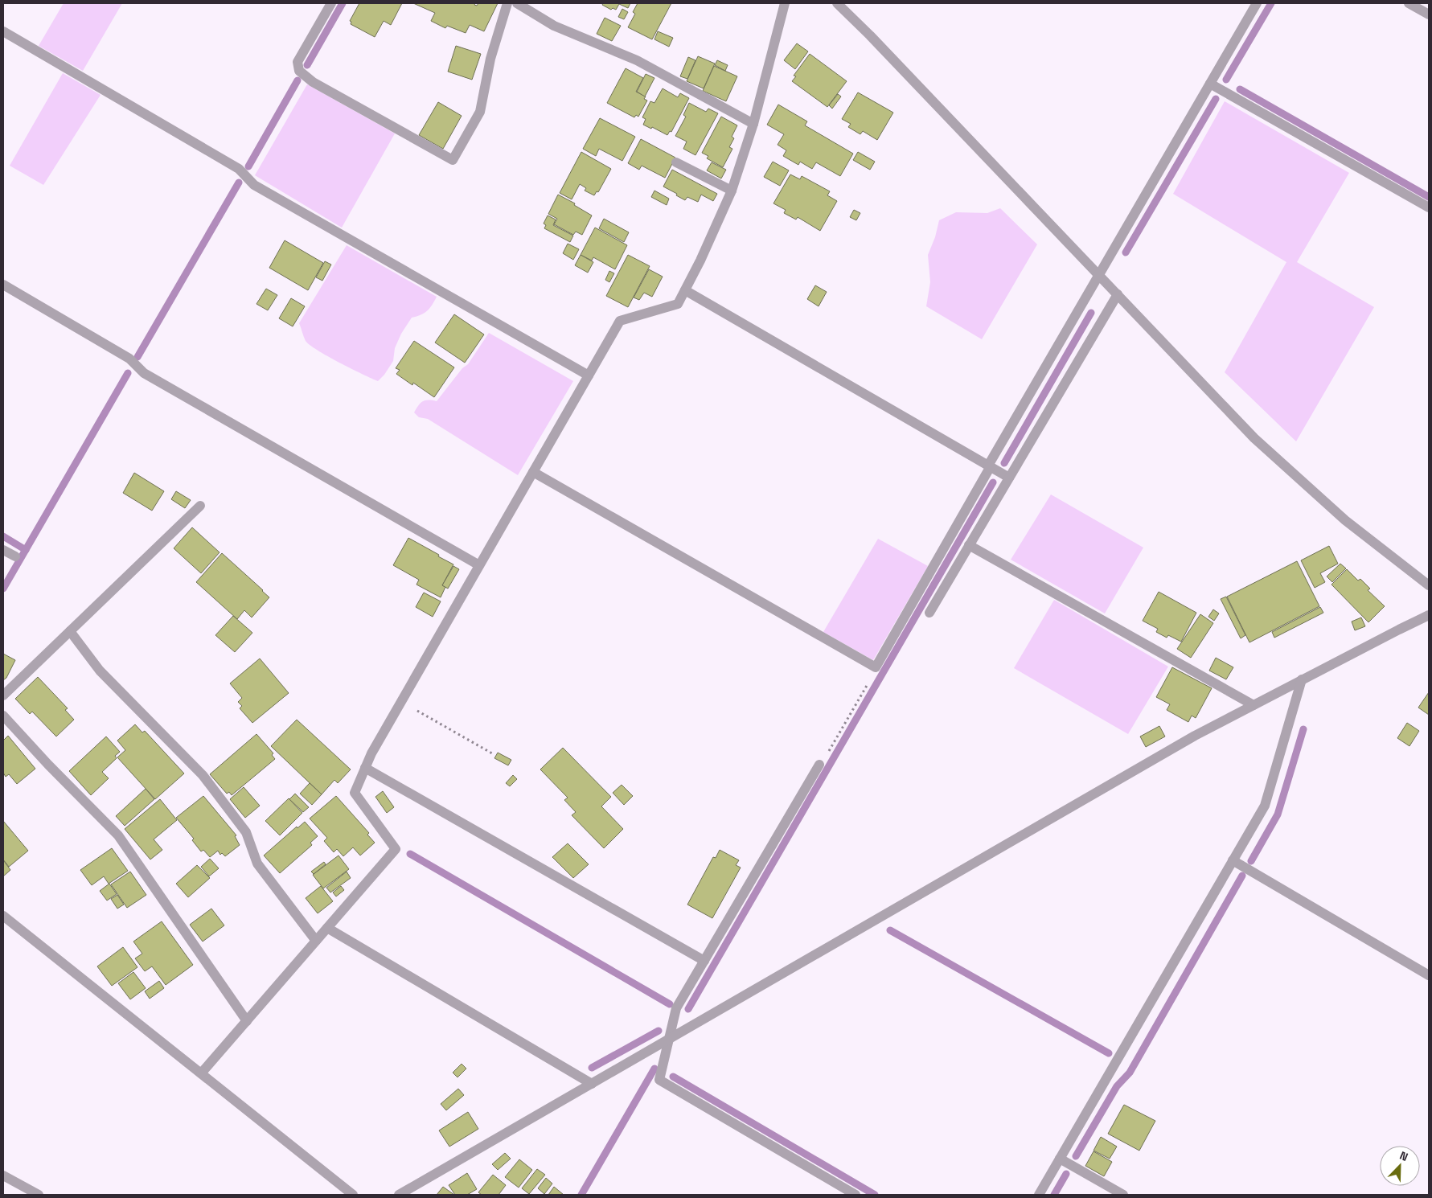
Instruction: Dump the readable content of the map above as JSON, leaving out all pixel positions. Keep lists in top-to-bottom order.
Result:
{
  "north": "top right"
}
